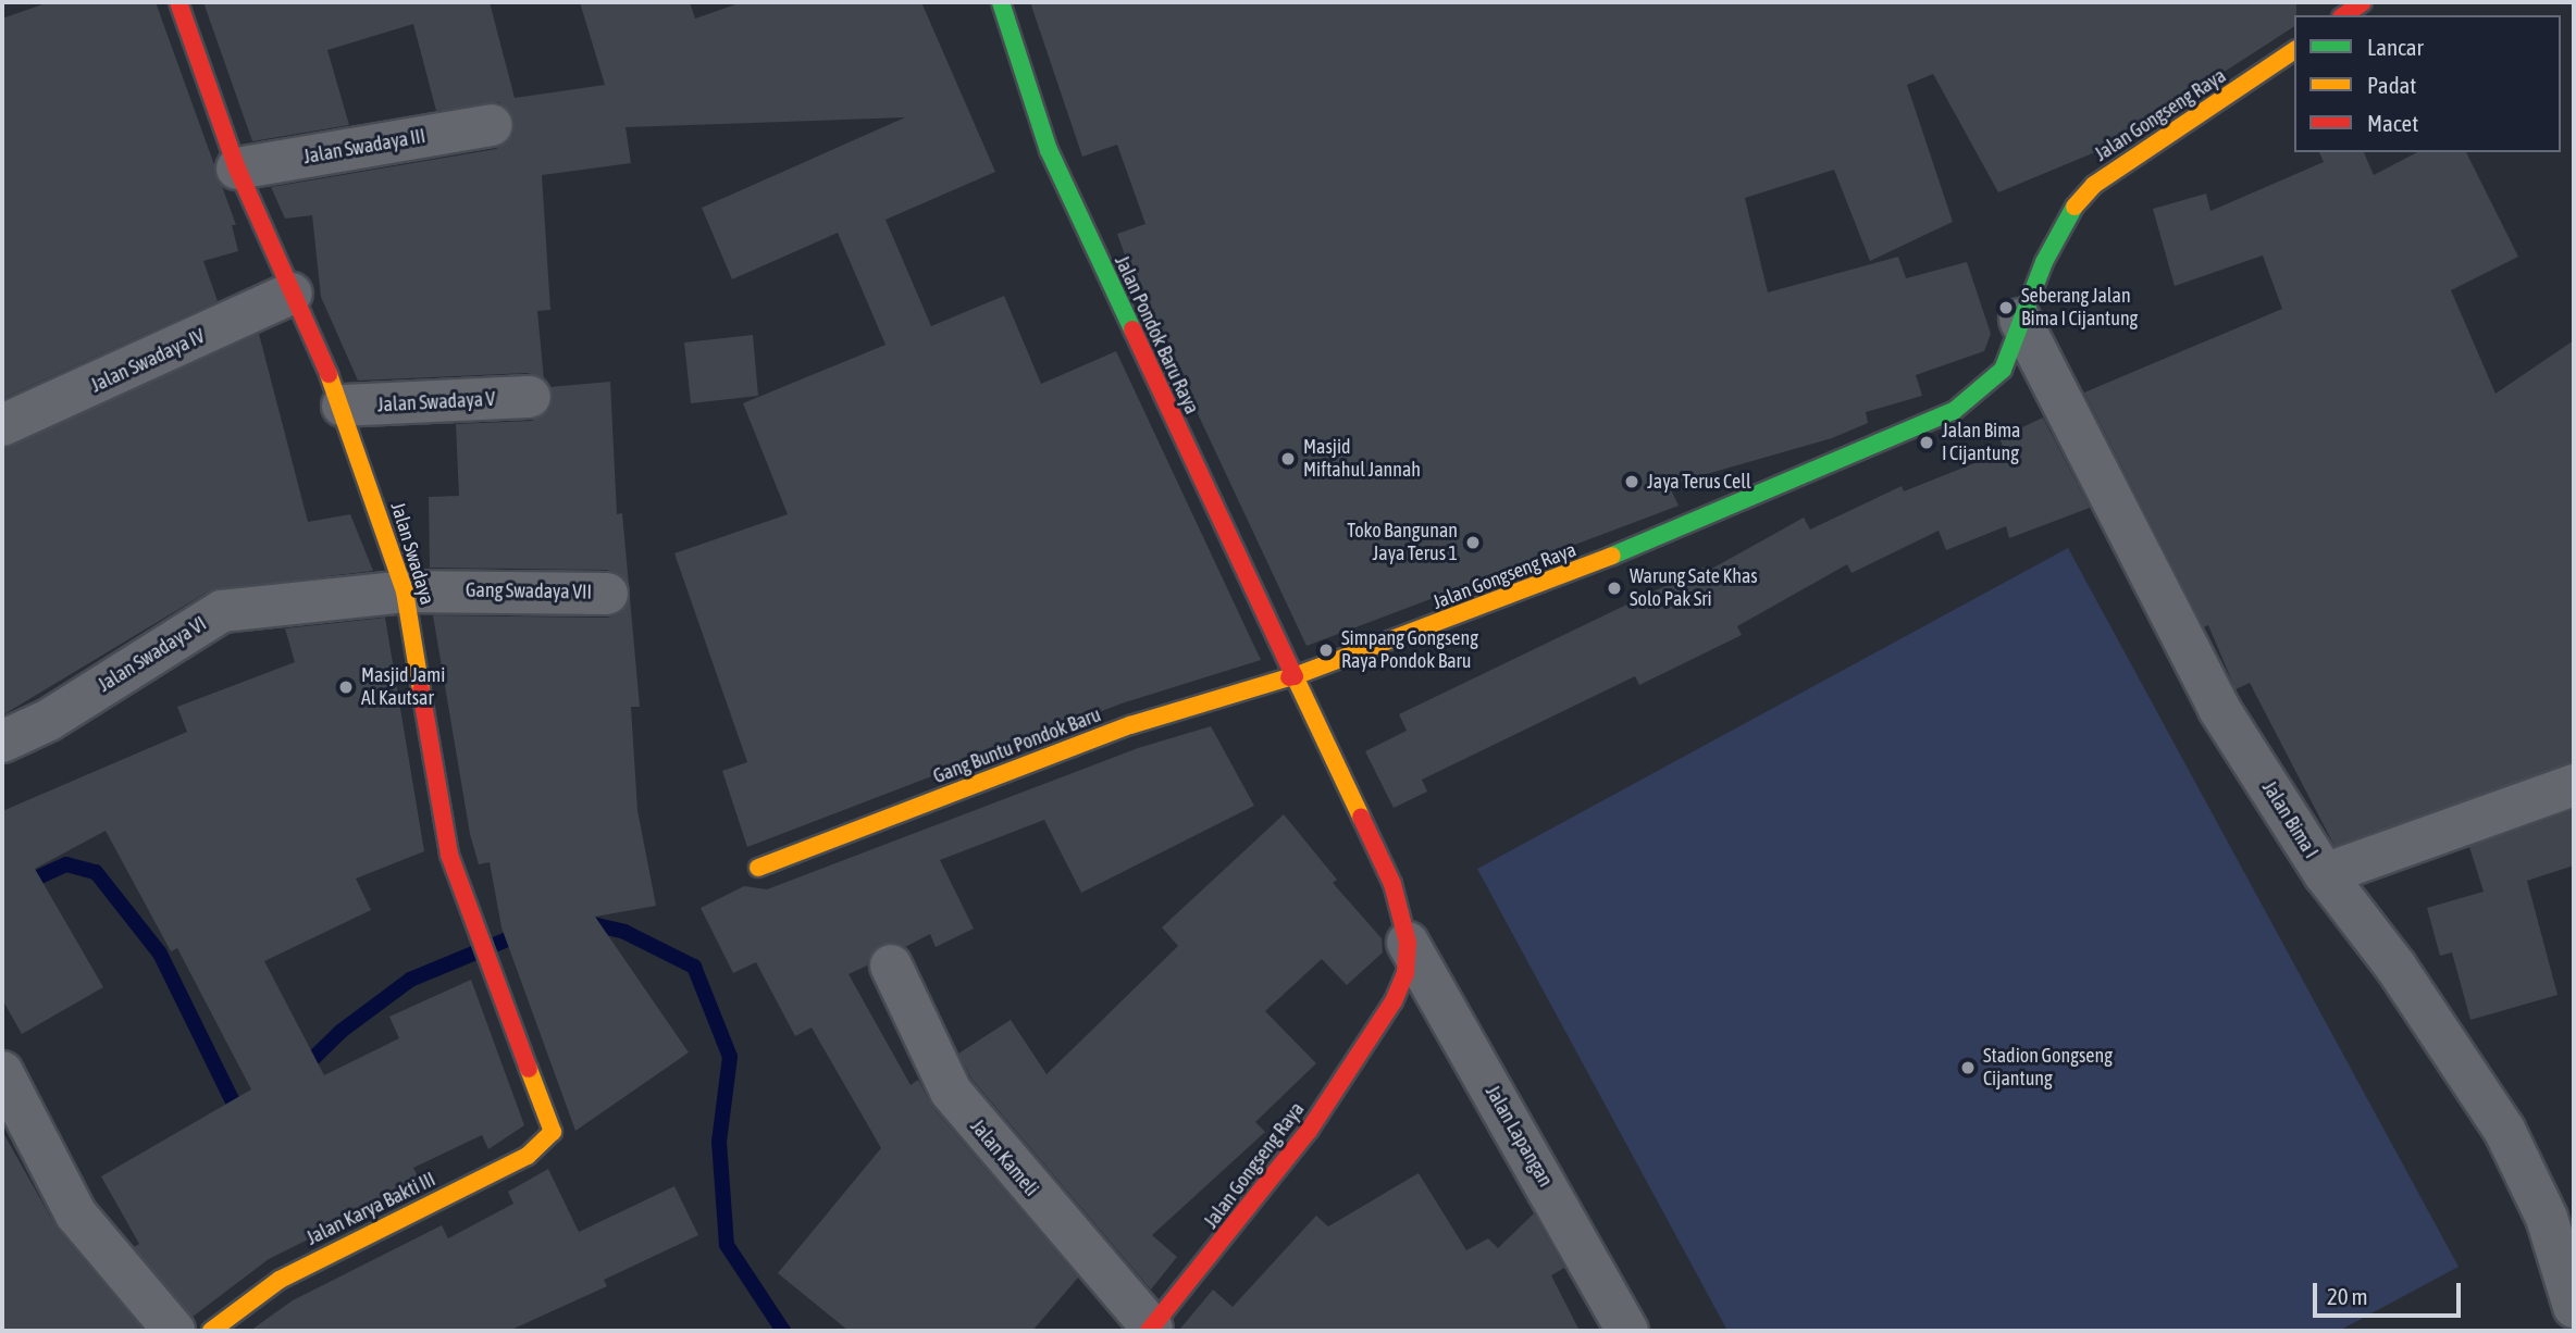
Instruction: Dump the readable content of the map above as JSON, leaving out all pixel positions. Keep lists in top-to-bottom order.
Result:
{
  "streets": {
    "street": [
      "Jalan Gongseng Raya",
      "Jalan Swadaya III",
      "Jalan Pondok Baru Raya",
      "Jalan Swadaya IV",
      "Jalan Swadaya V",
      "Jalan Swadaya",
      "Gang Swadaya VII",
      "Jalan Swadaya VI",
      "Gang Buntu Pondok Baru",
      "Jalan Bima I",
      "Jalan Lapangan",
      "Jalan Kameli",
      "Jalan Karya Bakti III"
    ]
  },
  "crossings": [
    ["Jalan Gongseng Raya", "Jalan Pondok Baru Raya"],
    ["Jalan Gongseng Raya", "Gang Buntu Pondok Baru"],
    ["Jalan Gongseng Raya", "Jalan Bima I"],
    ["Jalan Gongseng Raya", "Jalan Lapangan"],
    ["Jalan Gongseng Raya", "Jalan Kameli"],
    ["Jalan Swadaya III", "Jalan Swadaya"],
    ["Jalan Pondok Baru Raya", "Gang Buntu Pondok Baru"],
    ["Jalan Swadaya IV", "Jalan Swadaya"],
    ["Jalan Swadaya V", "Jalan Swadaya"],
    ["Jalan Swadaya", "Gang Swadaya VII"],
    ["Jalan Swadaya", "Jalan Swadaya VI"],
    ["Jalan Swadaya", "Jalan Karya Bakti III"],
    ["Gang Swadaya VII", "Jalan Swadaya VI"]
  ],
  "places": [
    "Seberang Jalan Bima I Cijantung",
    "Jalan Bima I Cijantung",
    "Masjid Miftahul Jannah",
    "Jaya Terus Cell",
    "Toko Bangunan Jaya Terus 1",
    "Warung Sate Khas Solo Pak Sri",
    "Simpang Gongseng Raya Pondok Baru",
    "Masjid Jami Al Kautsar",
    "Stadion Gongseng Cijantung"
  ],
  "legend": ["Lancar", "Padat", "Macet"],
  "scale_bar": "20 m"
}
